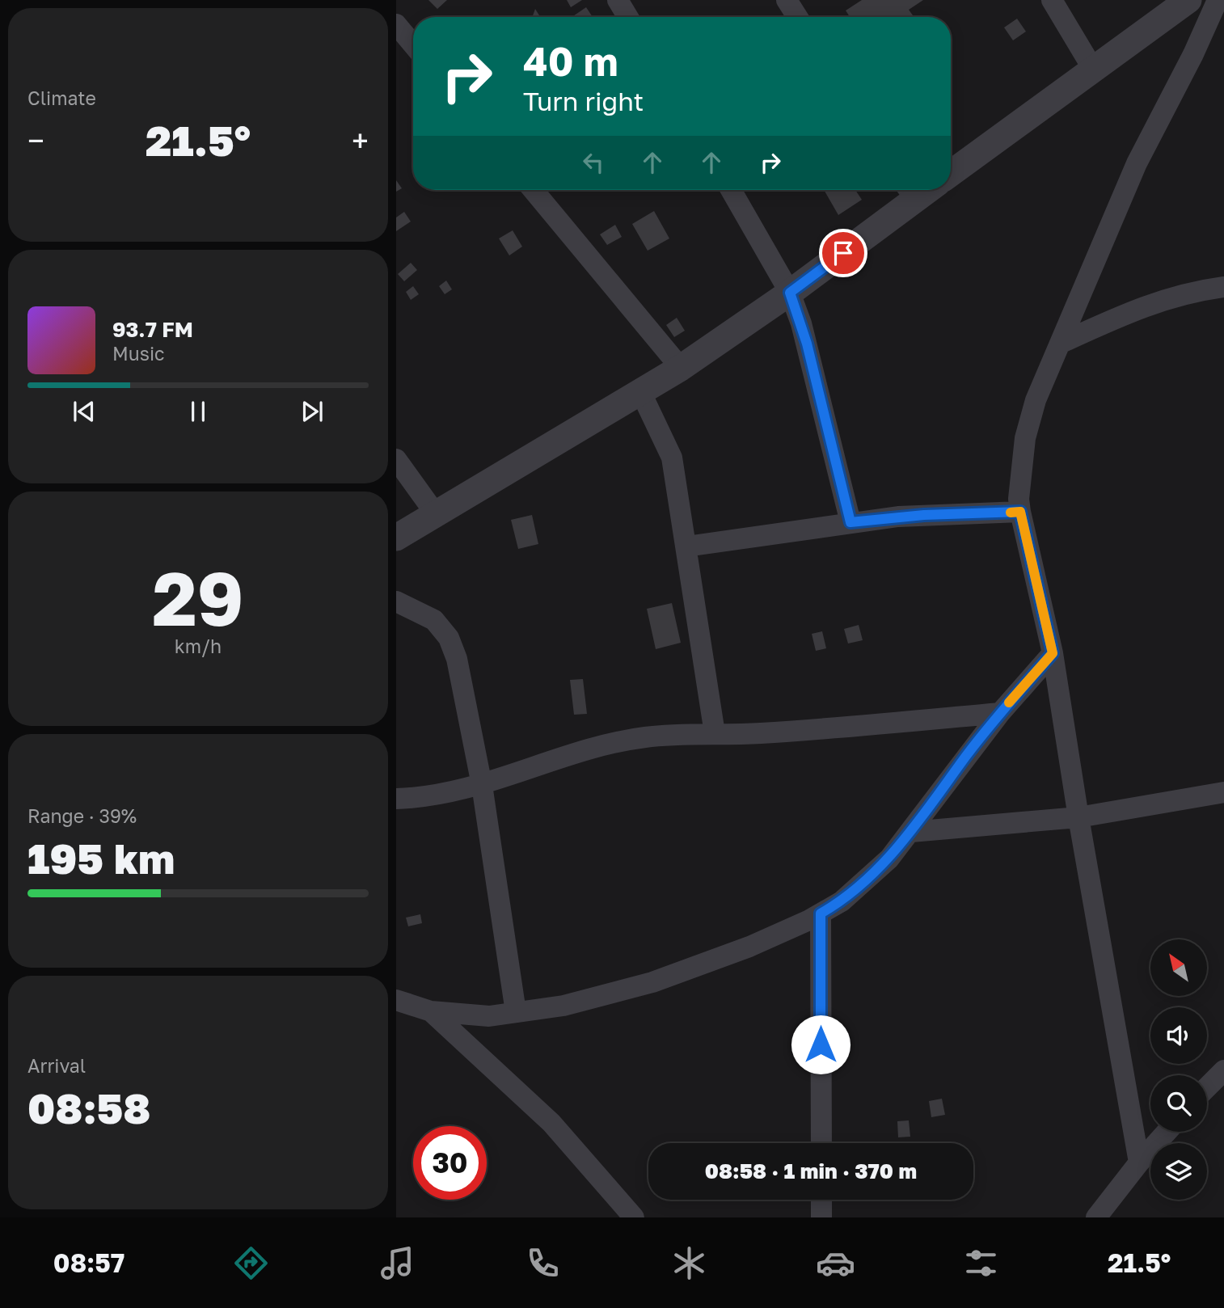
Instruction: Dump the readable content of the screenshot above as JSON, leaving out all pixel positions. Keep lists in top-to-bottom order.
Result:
{
  "north": "top left",
  "page": {
    "tile": [
      "Climate",
      ["29", "km/h"],
      ["Range · 39%", "195 km"],
      ["Arrival", "08:58"]
    ],
    "turn": ["40 m", "Turn right"],
    "heat": ["−", "21.5°", "+"],
    "song": ["93.7 FM", "Music"],
    "limit": "30",
    "trip": "08:58 · 1 min · 370 m",
    "tabs": ["08:57", "21.5°"]
  }
}
